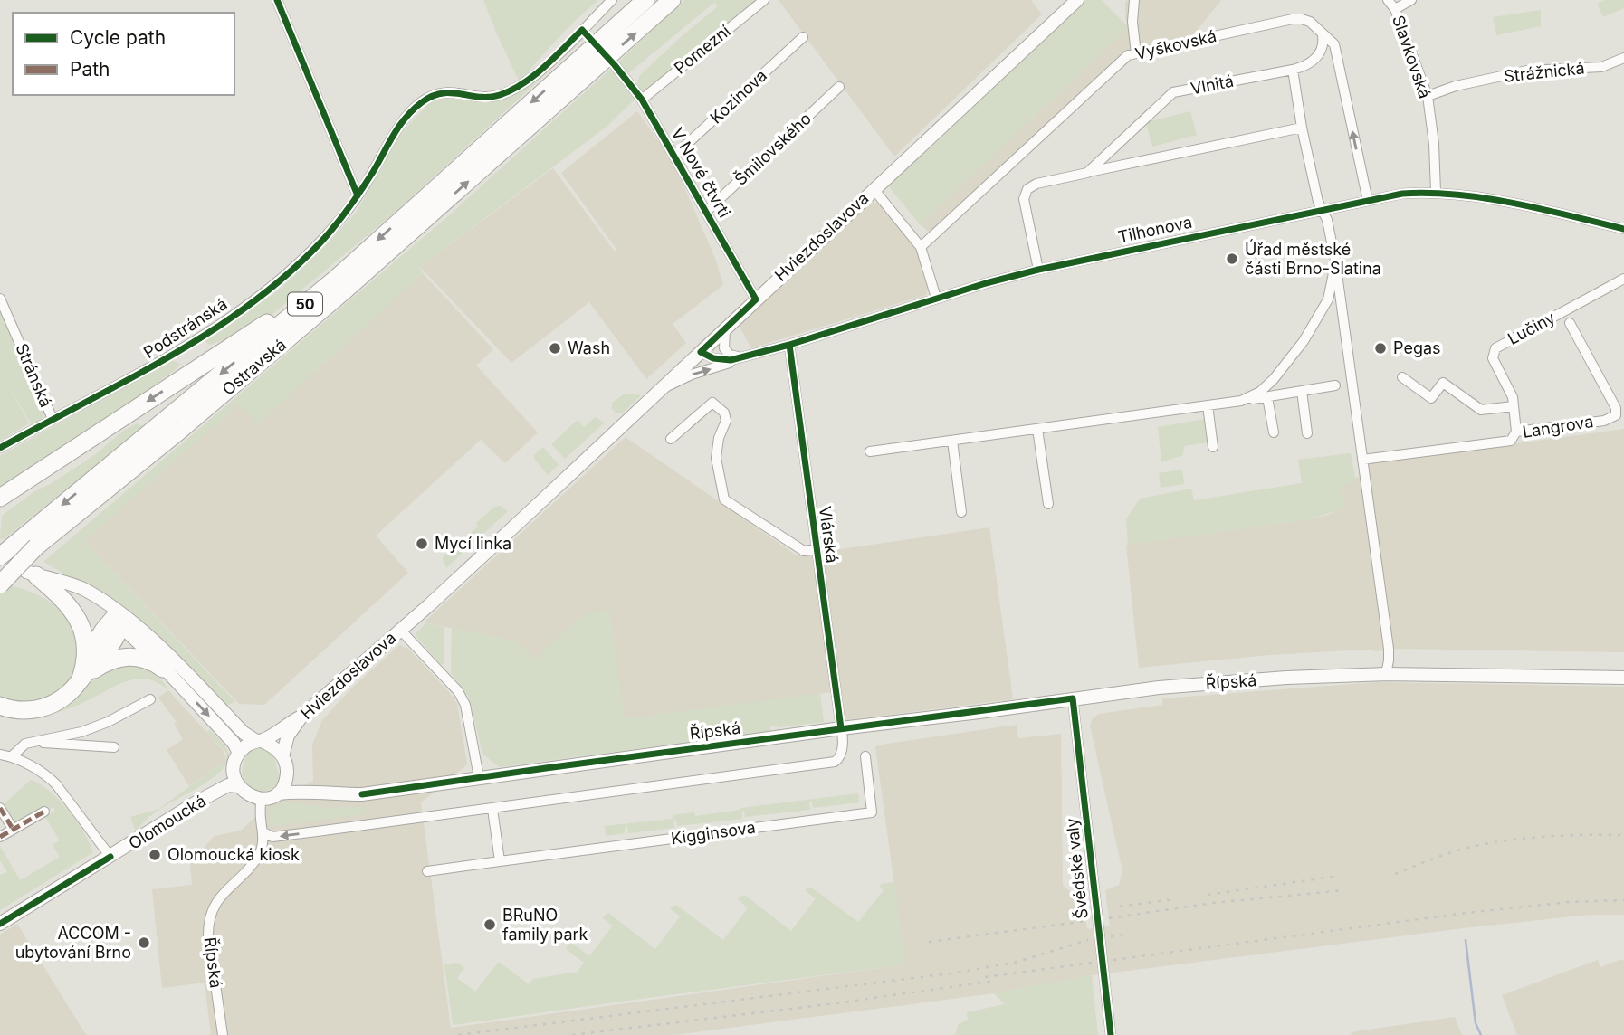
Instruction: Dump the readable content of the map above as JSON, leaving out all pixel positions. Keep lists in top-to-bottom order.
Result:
{
  "streets": {
    "highway": ["50", "Ostravská"],
    "main road": ["Hviezdoslavova", "Řípská", "Olomoucká"],
    "street": [
      "Vyškovská",
      "Pomezní",
      "Slavkovská",
      "Strážnická",
      "Vlnitá",
      "Kozinova",
      "Šmilovského",
      "V Nové čtvrti",
      "Tilhonova",
      "Podstránská",
      "Lučiny",
      "Stránská",
      "Langrova",
      "Vlárská",
      "Kigginsova",
      "Švédské valy"
    ]
  },
  "crossings": [
    ["Vyškovská", "Vlnitá"],
    ["Vyškovská", "Tilhonova"],
    ["Pomezní", "V Nové čtvrti"],
    ["Slavkovská", "Strážnická"],
    ["Slavkovská", "Tilhonova"],
    ["Kozinova", "V Nové čtvrti"],
    ["Šmilovského", "V Nové čtvrti"],
    ["V Nové čtvrti", "Hviezdoslavova"],
    ["Tilhonova", "Hviezdoslavova"],
    ["Tilhonova", "Vlárská"],
    ["Hviezdoslavova", "Řípská"],
    ["Hviezdoslavova", "Olomoucká"],
    ["50", "Ostravská"],
    ["Podstránská", "Stránská"],
    ["Lučiny", "Langrova"],
    ["Vlárská", "Řípská"],
    ["Řípská", "Olomoucká"],
    ["Řípská", "Švédské valy"]
  ],
  "places": [
    "Úřad městské části Brno-Slatina",
    "Wash",
    "Pegas",
    "Mycí linka",
    "Olomoucká kiosk",
    "BRuNO family park",
    "ACCOM - ubytování Brno"
  ],
  "legend": ["Cycle path", "Path"]
}
